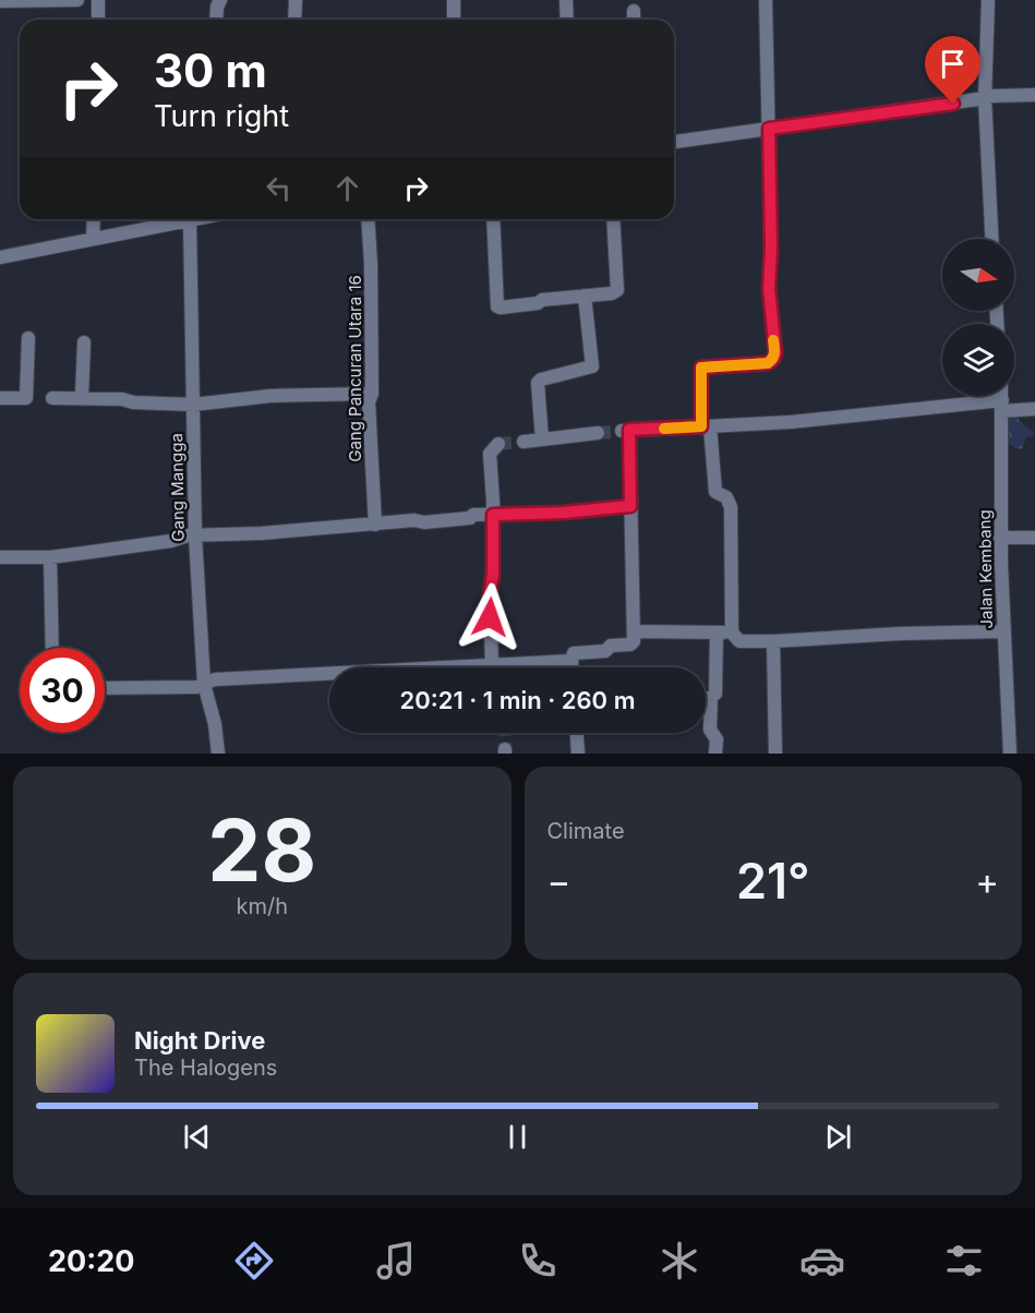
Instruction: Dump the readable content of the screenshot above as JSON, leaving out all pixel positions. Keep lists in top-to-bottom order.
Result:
{
  "streets": {
    "street": ["Gang Pancuran Utara 16", "Gang Mangga", "Jalan Kembang"]
  },
  "north": "right",
  "page": {
    "turn": ["30 m", "Turn right"],
    "limit": "30",
    "trip": "20:21 · 1 min · 260 m",
    "tile": [
      ["28", "km/h"],
      "Climate"
    ],
    "heat": ["−", "21°", "+"],
    "song": ["Night Drive", "The Halogens"],
    "tabs": "20:20"
  }
}
